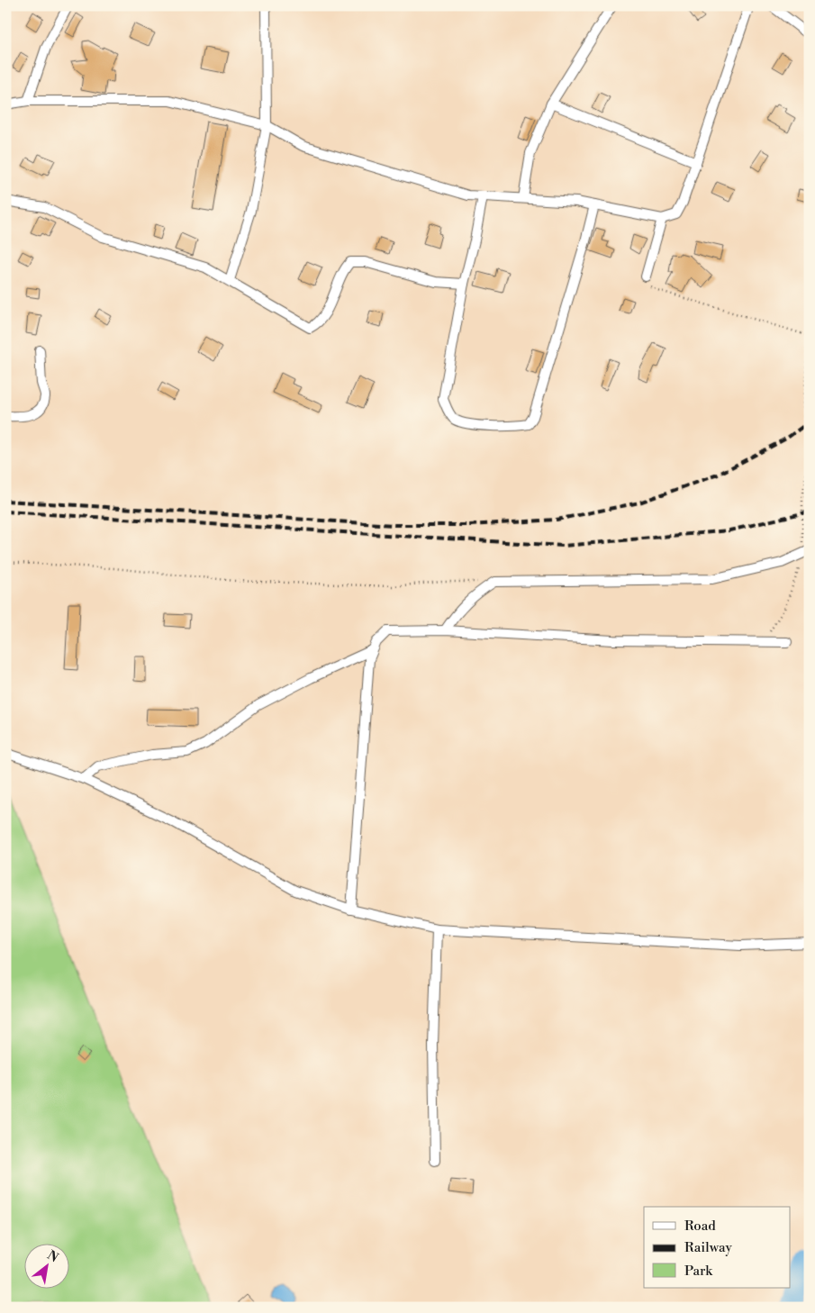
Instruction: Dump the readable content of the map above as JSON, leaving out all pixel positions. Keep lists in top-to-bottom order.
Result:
{
  "legend": ["Road", "Railway", "Park"],
  "north": "top right"
}
